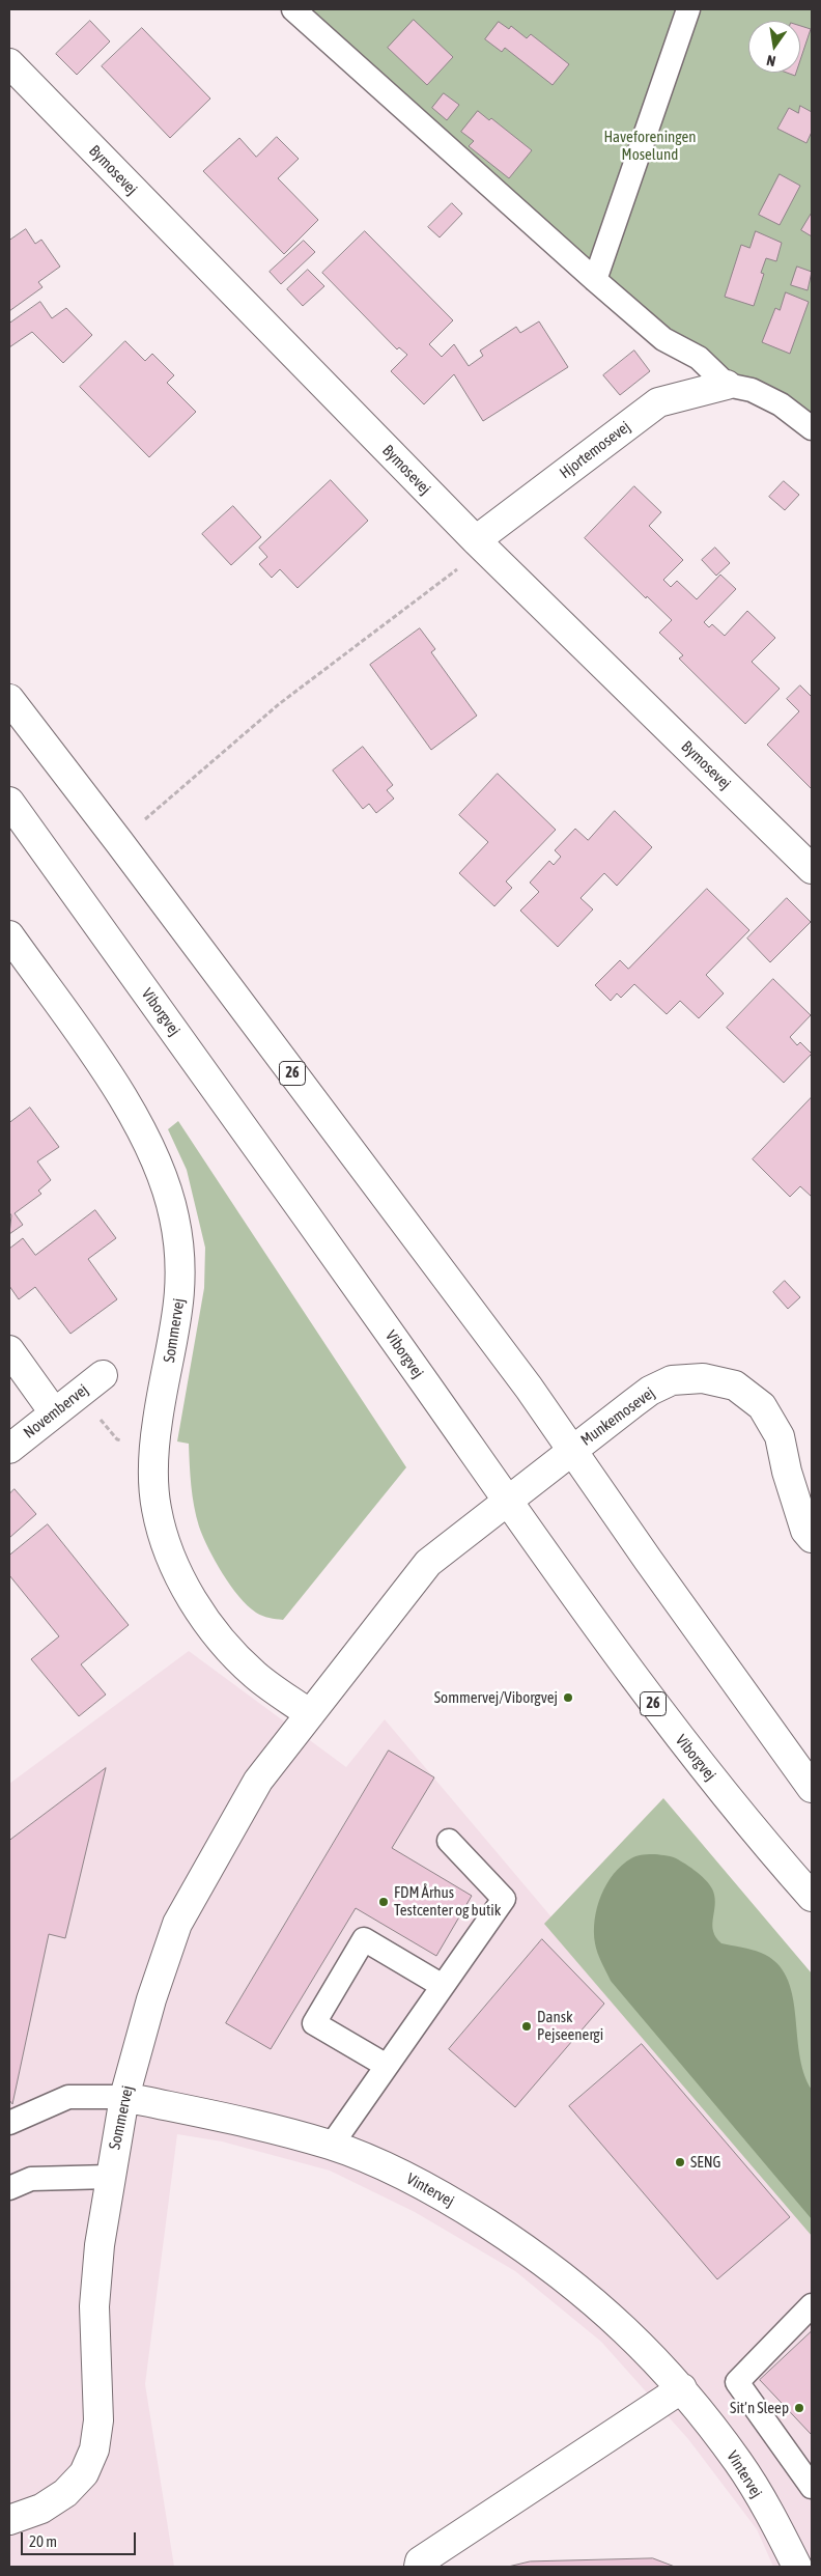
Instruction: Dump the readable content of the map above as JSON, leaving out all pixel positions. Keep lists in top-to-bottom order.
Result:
{
  "streets": {
    "street": [
      "Bymosevej",
      "Hjortemosevej",
      "Viborgvej",
      "26",
      "Sommervej",
      "Novembervej",
      "Munkemosevej",
      "Vintervej"
    ]
  },
  "crossings": [
    ["Bymosevej", "Hjortemosevej"],
    ["Viborgvej", "Sommervej"],
    ["Viborgvej", "Munkemosevej"],
    ["26", "Munkemosevej"],
    ["Sommervej", "Munkemosevej"],
    ["Sommervej", "Vintervej"]
  ],
  "parks": ["Haveforeningen Moselund"],
  "places": [
    "Sommervej/Viborgvej",
    "FDM Århus Testcenter og butik",
    "Dansk Pejseenergi",
    "SENG",
    "Sit’n Sleep"
  ],
  "scale_bar": "20 m",
  "north": "bottom"
}
